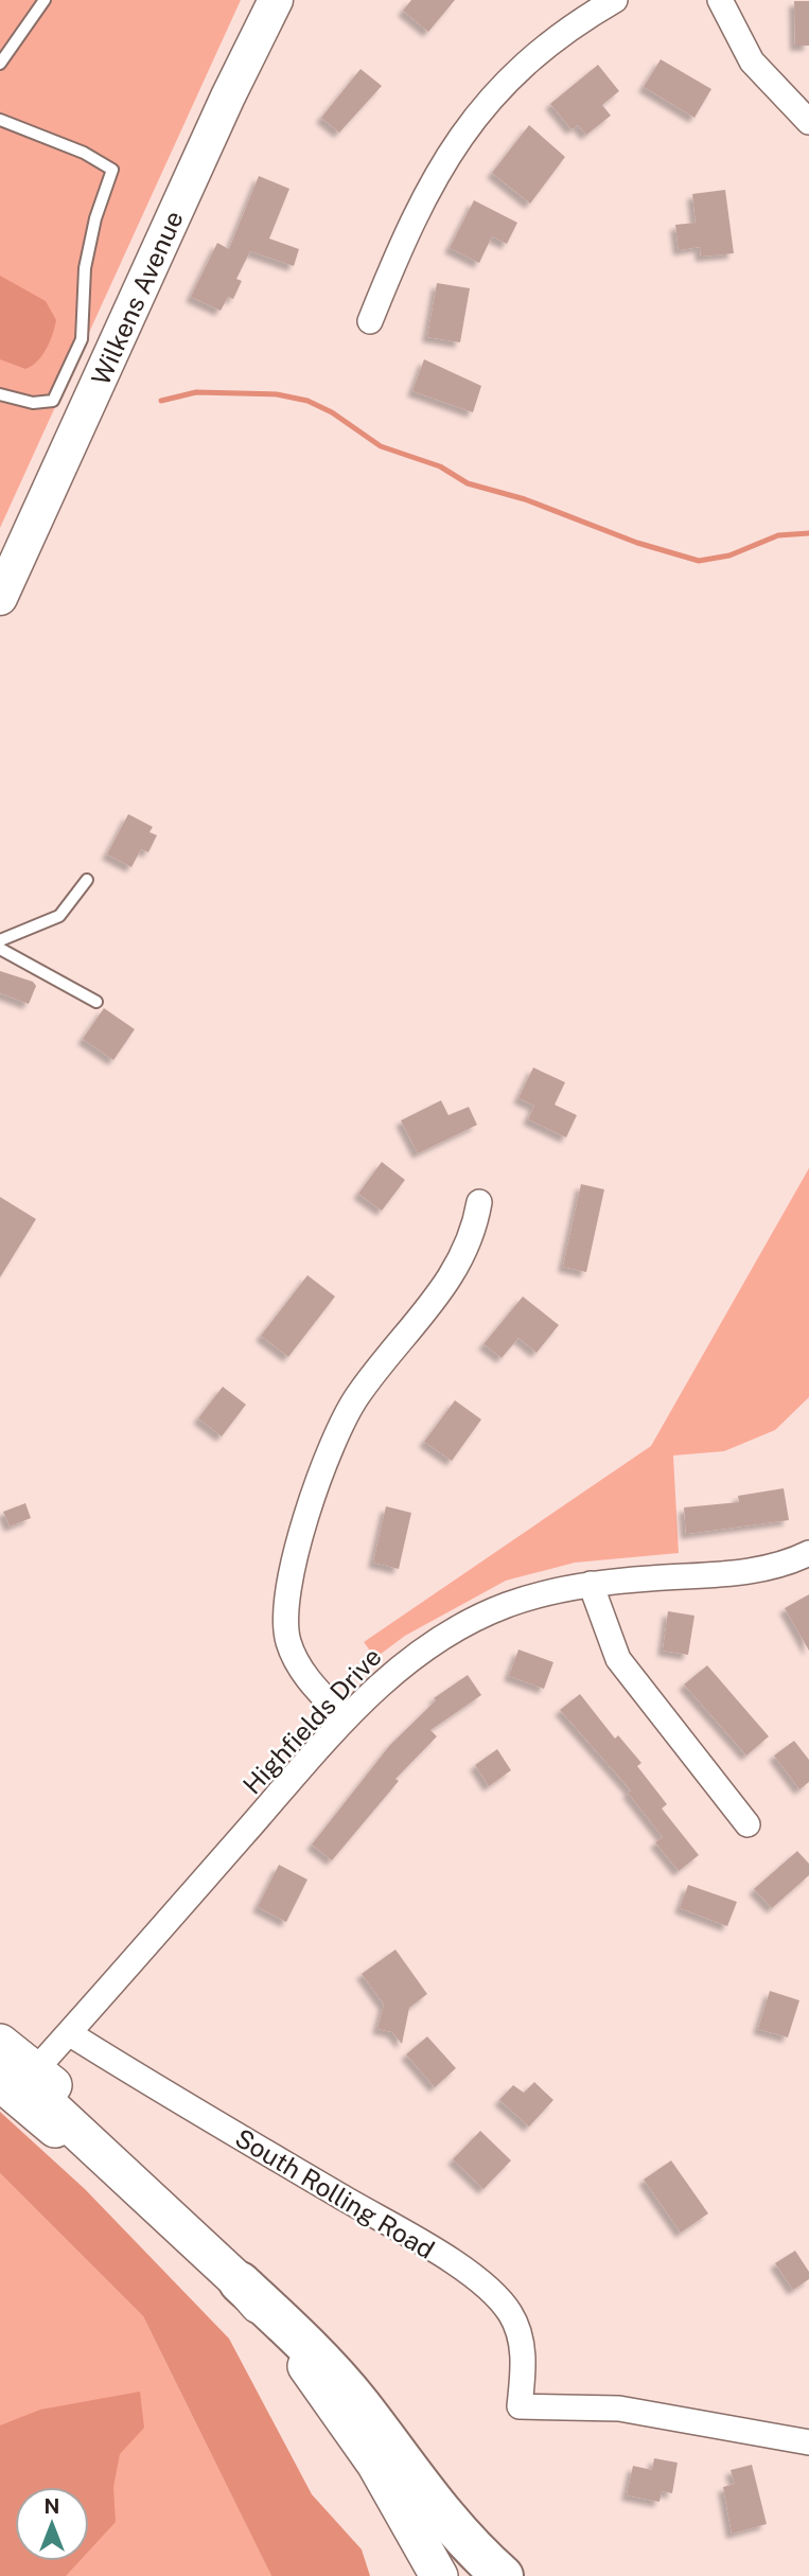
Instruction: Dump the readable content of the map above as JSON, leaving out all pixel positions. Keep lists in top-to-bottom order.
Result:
{
  "streets": {
    "main road": ["Wilkens Avenue"],
    "street": ["Highfields Drive", "South Rolling Road"]
  },
  "crossings": [
    ["Highfields Drive", "South Rolling Road"]
  ],
  "north": "top"
}
